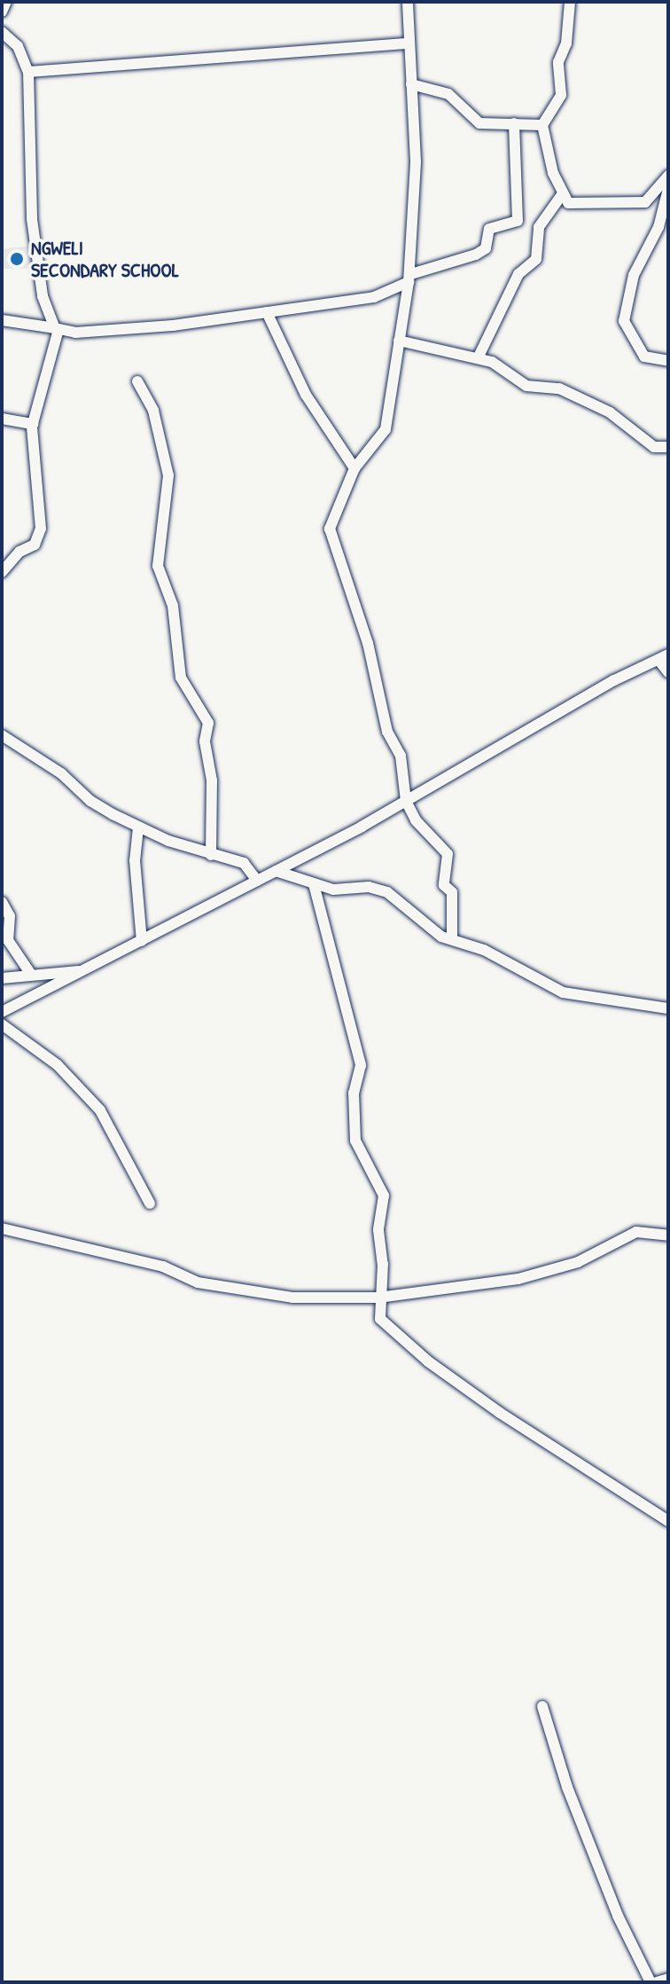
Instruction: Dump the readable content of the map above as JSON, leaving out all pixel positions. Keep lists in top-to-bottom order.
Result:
{
  "places": ["NGWELI SECONDARY SCHOOL"]
}
